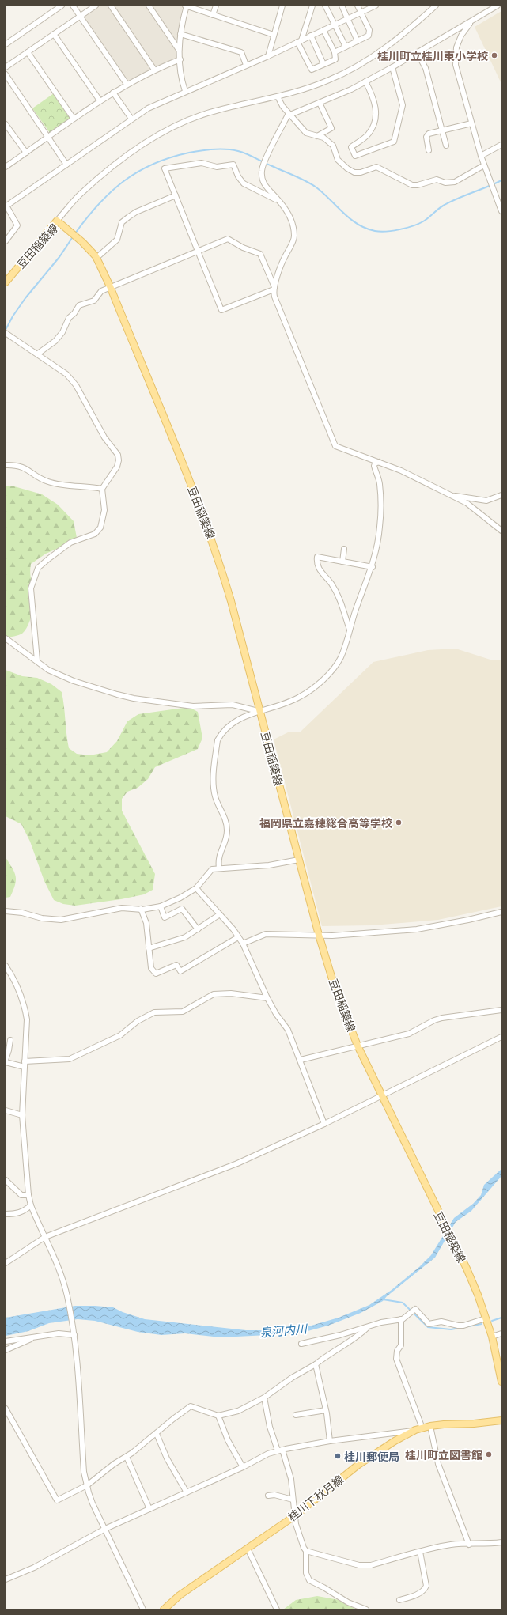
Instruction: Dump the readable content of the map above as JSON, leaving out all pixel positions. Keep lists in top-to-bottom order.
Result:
{
  "streets": {
    "main road": ["豆田稲築線", "桂川下秋月線"]
  },
  "water": ["泉河内川"],
  "places": [
    "桂川町立桂川東小学校",
    "福岡県立嘉穂総合高等学校",
    "桂川町立図書館",
    "桂川郵便局"
  ]
}
